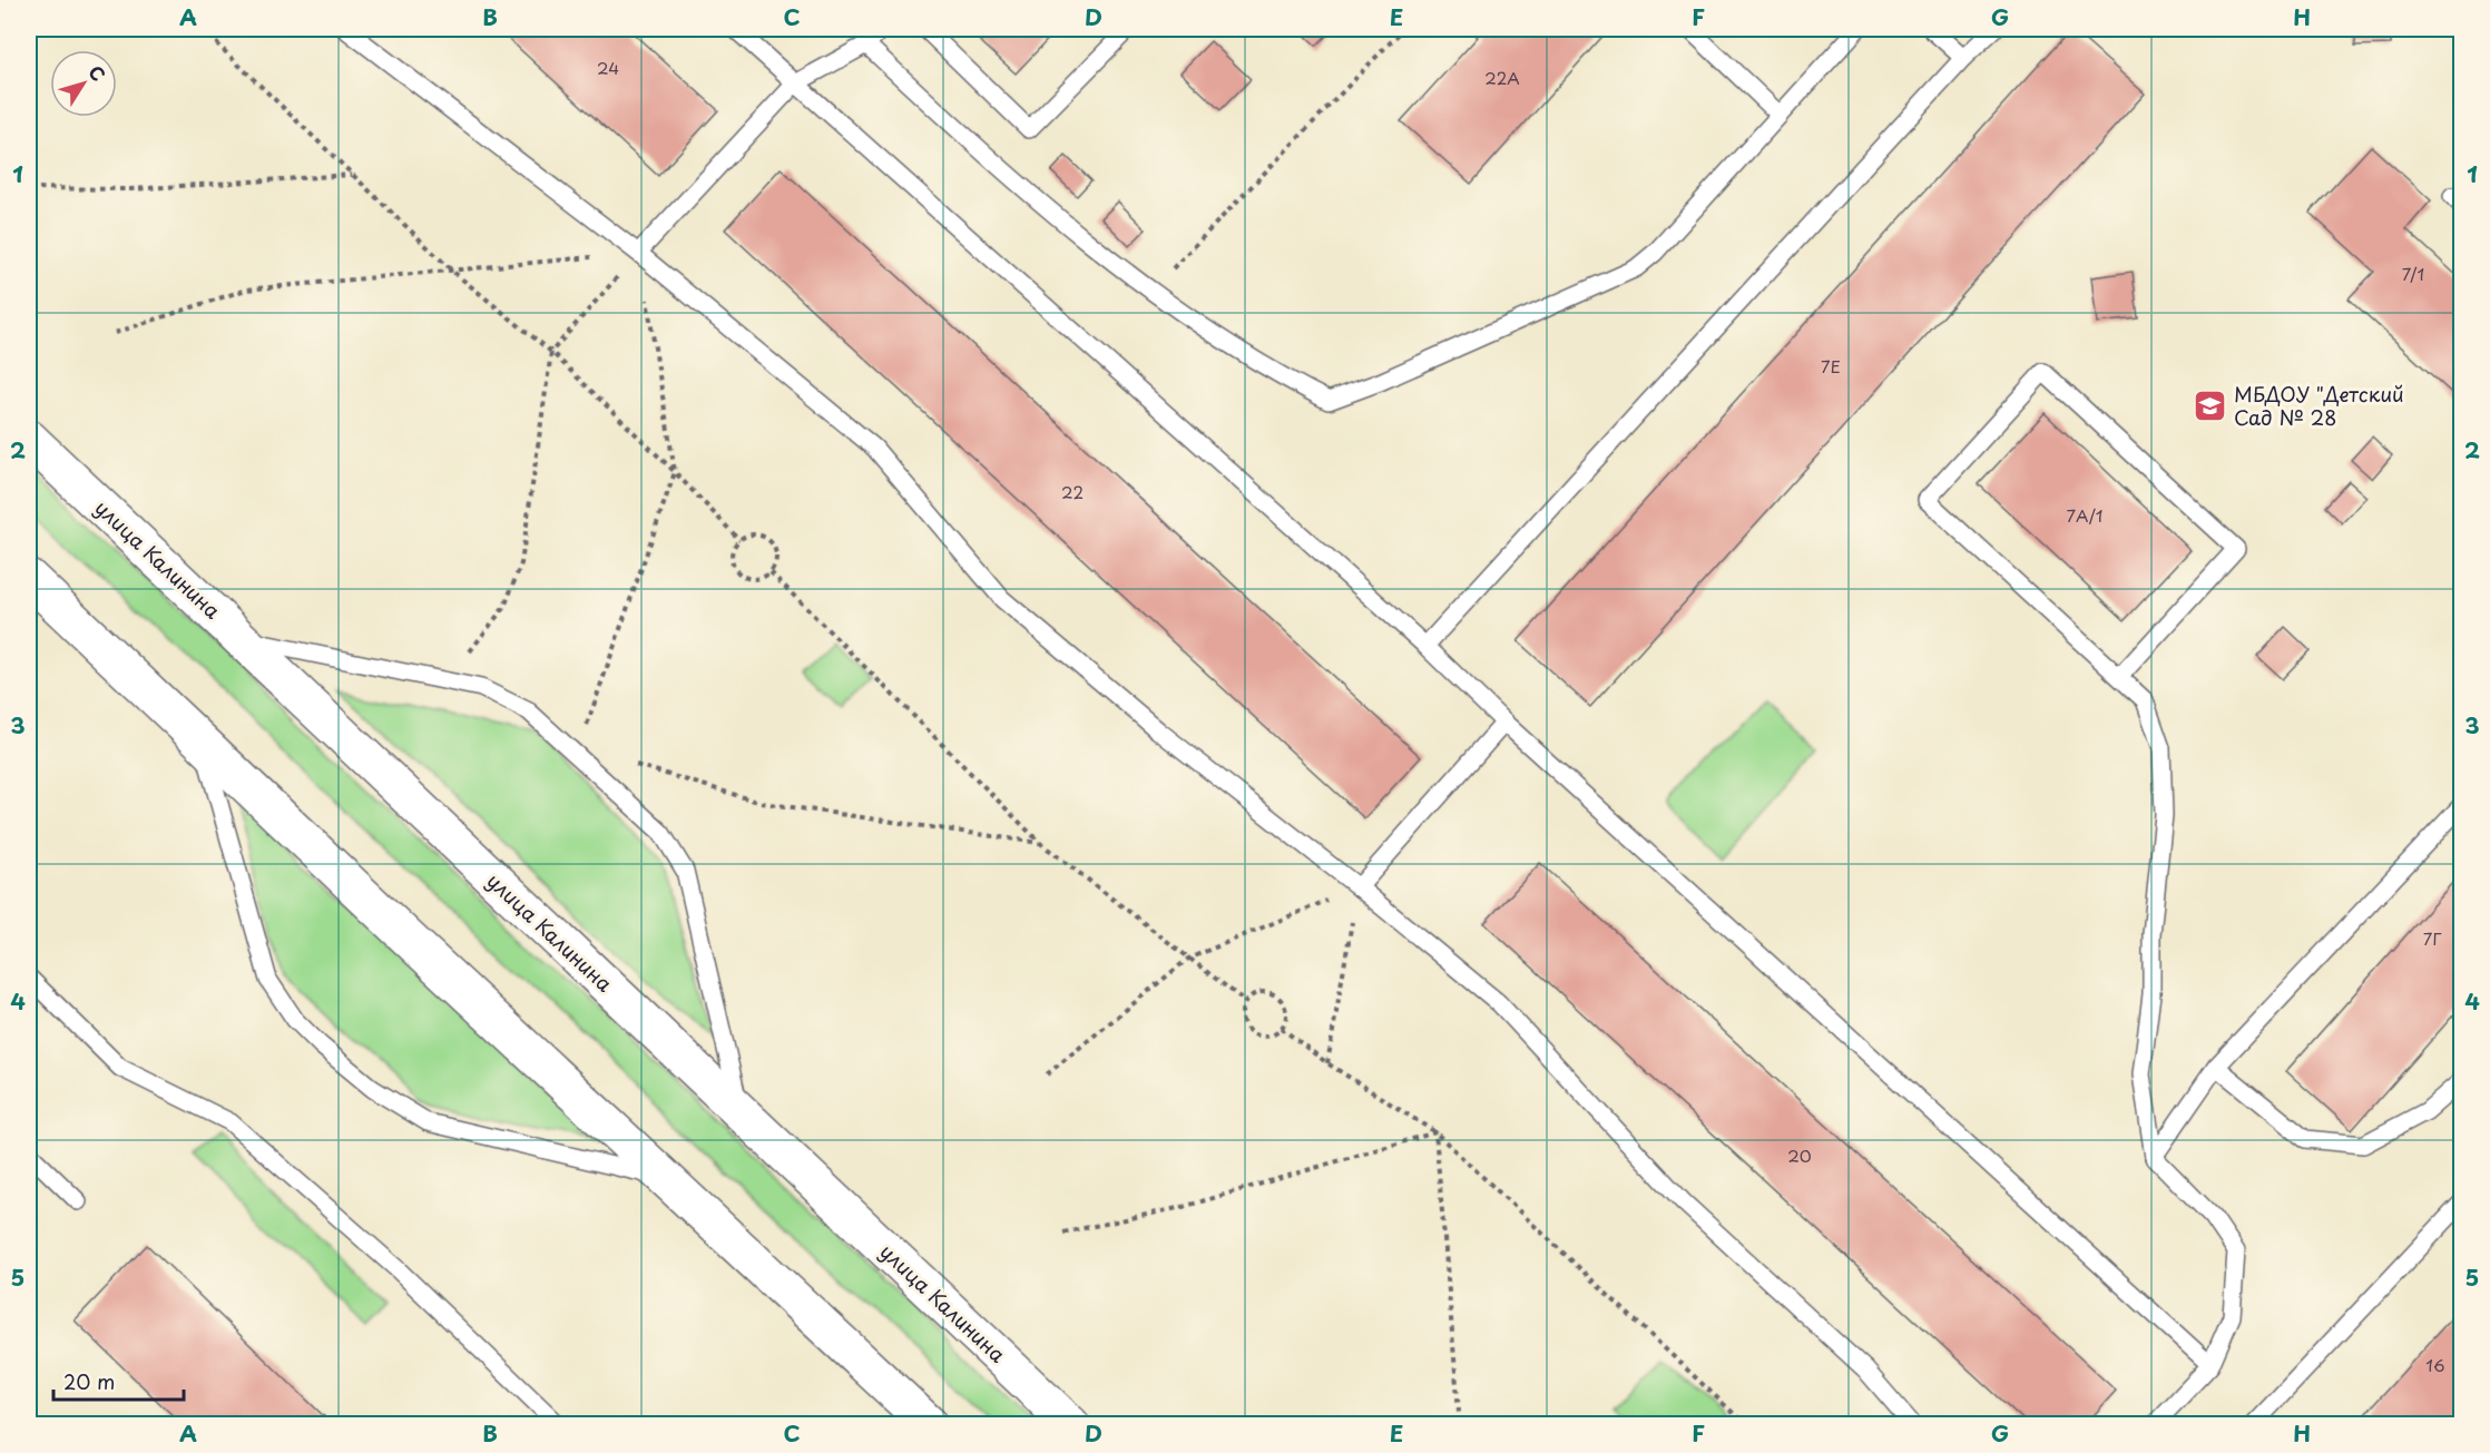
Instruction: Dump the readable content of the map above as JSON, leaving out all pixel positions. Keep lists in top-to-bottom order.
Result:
{
  "streets": {
    "main road": ["улица Калинина"]
  },
  "places": {
    "school or university": ["МБДОУ \"Детский Сад № 28"]
  },
  "house_numbers": [
    "24",
    "22А",
    "7/1",
    "7Е",
    "22",
    "7А/1",
    "7Г",
    "20",
    "16"
  ],
  "scale_bar": "20 m",
  "north": "top right",
  "grid": {
    "columns": [
      "A",
      "B",
      "C",
      "D",
      "E",
      "F",
      "G",
      "H"
    ],
    "rows": [
      "1",
      "2",
      "3",
      "4",
      "5"
    ]
  }
}
